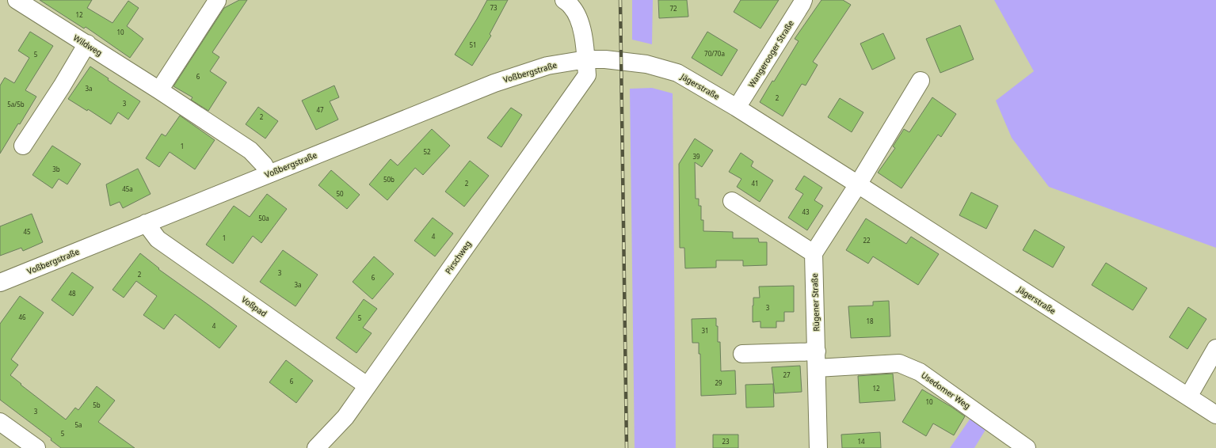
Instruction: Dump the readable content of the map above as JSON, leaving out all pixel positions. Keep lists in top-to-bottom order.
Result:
{
  "streets": {
    "street": [
      "Wildweg",
      "Wangerooger Straße",
      "Voßbergstraße",
      "Jägerstraße",
      "Pirschweg",
      "Rügener Straße",
      "Voßpad",
      "Usedomer Weg"
    ]
  },
  "crossings": [
    ["Wildweg", "Voßbergstraße"],
    ["Wangerooger Straße", "Jägerstraße"],
    ["Voßbergstraße", "Jägerstraße"],
    ["Voßbergstraße", "Pirschweg"],
    ["Voßbergstraße", "Voßpad"],
    ["Jägerstraße", "Pirschweg"],
    ["Pirschweg", "Voßpad"],
    ["Rügener Straße", "Usedomer Weg"]
  ],
  "house_numbers": [
    "73",
    "72",
    "12",
    "10",
    "51",
    "70/70a",
    "5",
    "6",
    "3a",
    "2",
    "3",
    "5a/5b",
    "47",
    "2",
    "1",
    "52",
    "39",
    "3b",
    "50b",
    "2",
    "41",
    "45a",
    "50",
    "43",
    "50a",
    "45",
    "4",
    "1",
    "22",
    "3",
    "2",
    "6",
    "3a",
    "48",
    "3",
    "46",
    "5",
    "18",
    "4",
    "31",
    "27",
    "6",
    "29",
    "12",
    "10",
    "5b",
    "3",
    "5a",
    "5",
    "23",
    "14"
  ]
}
